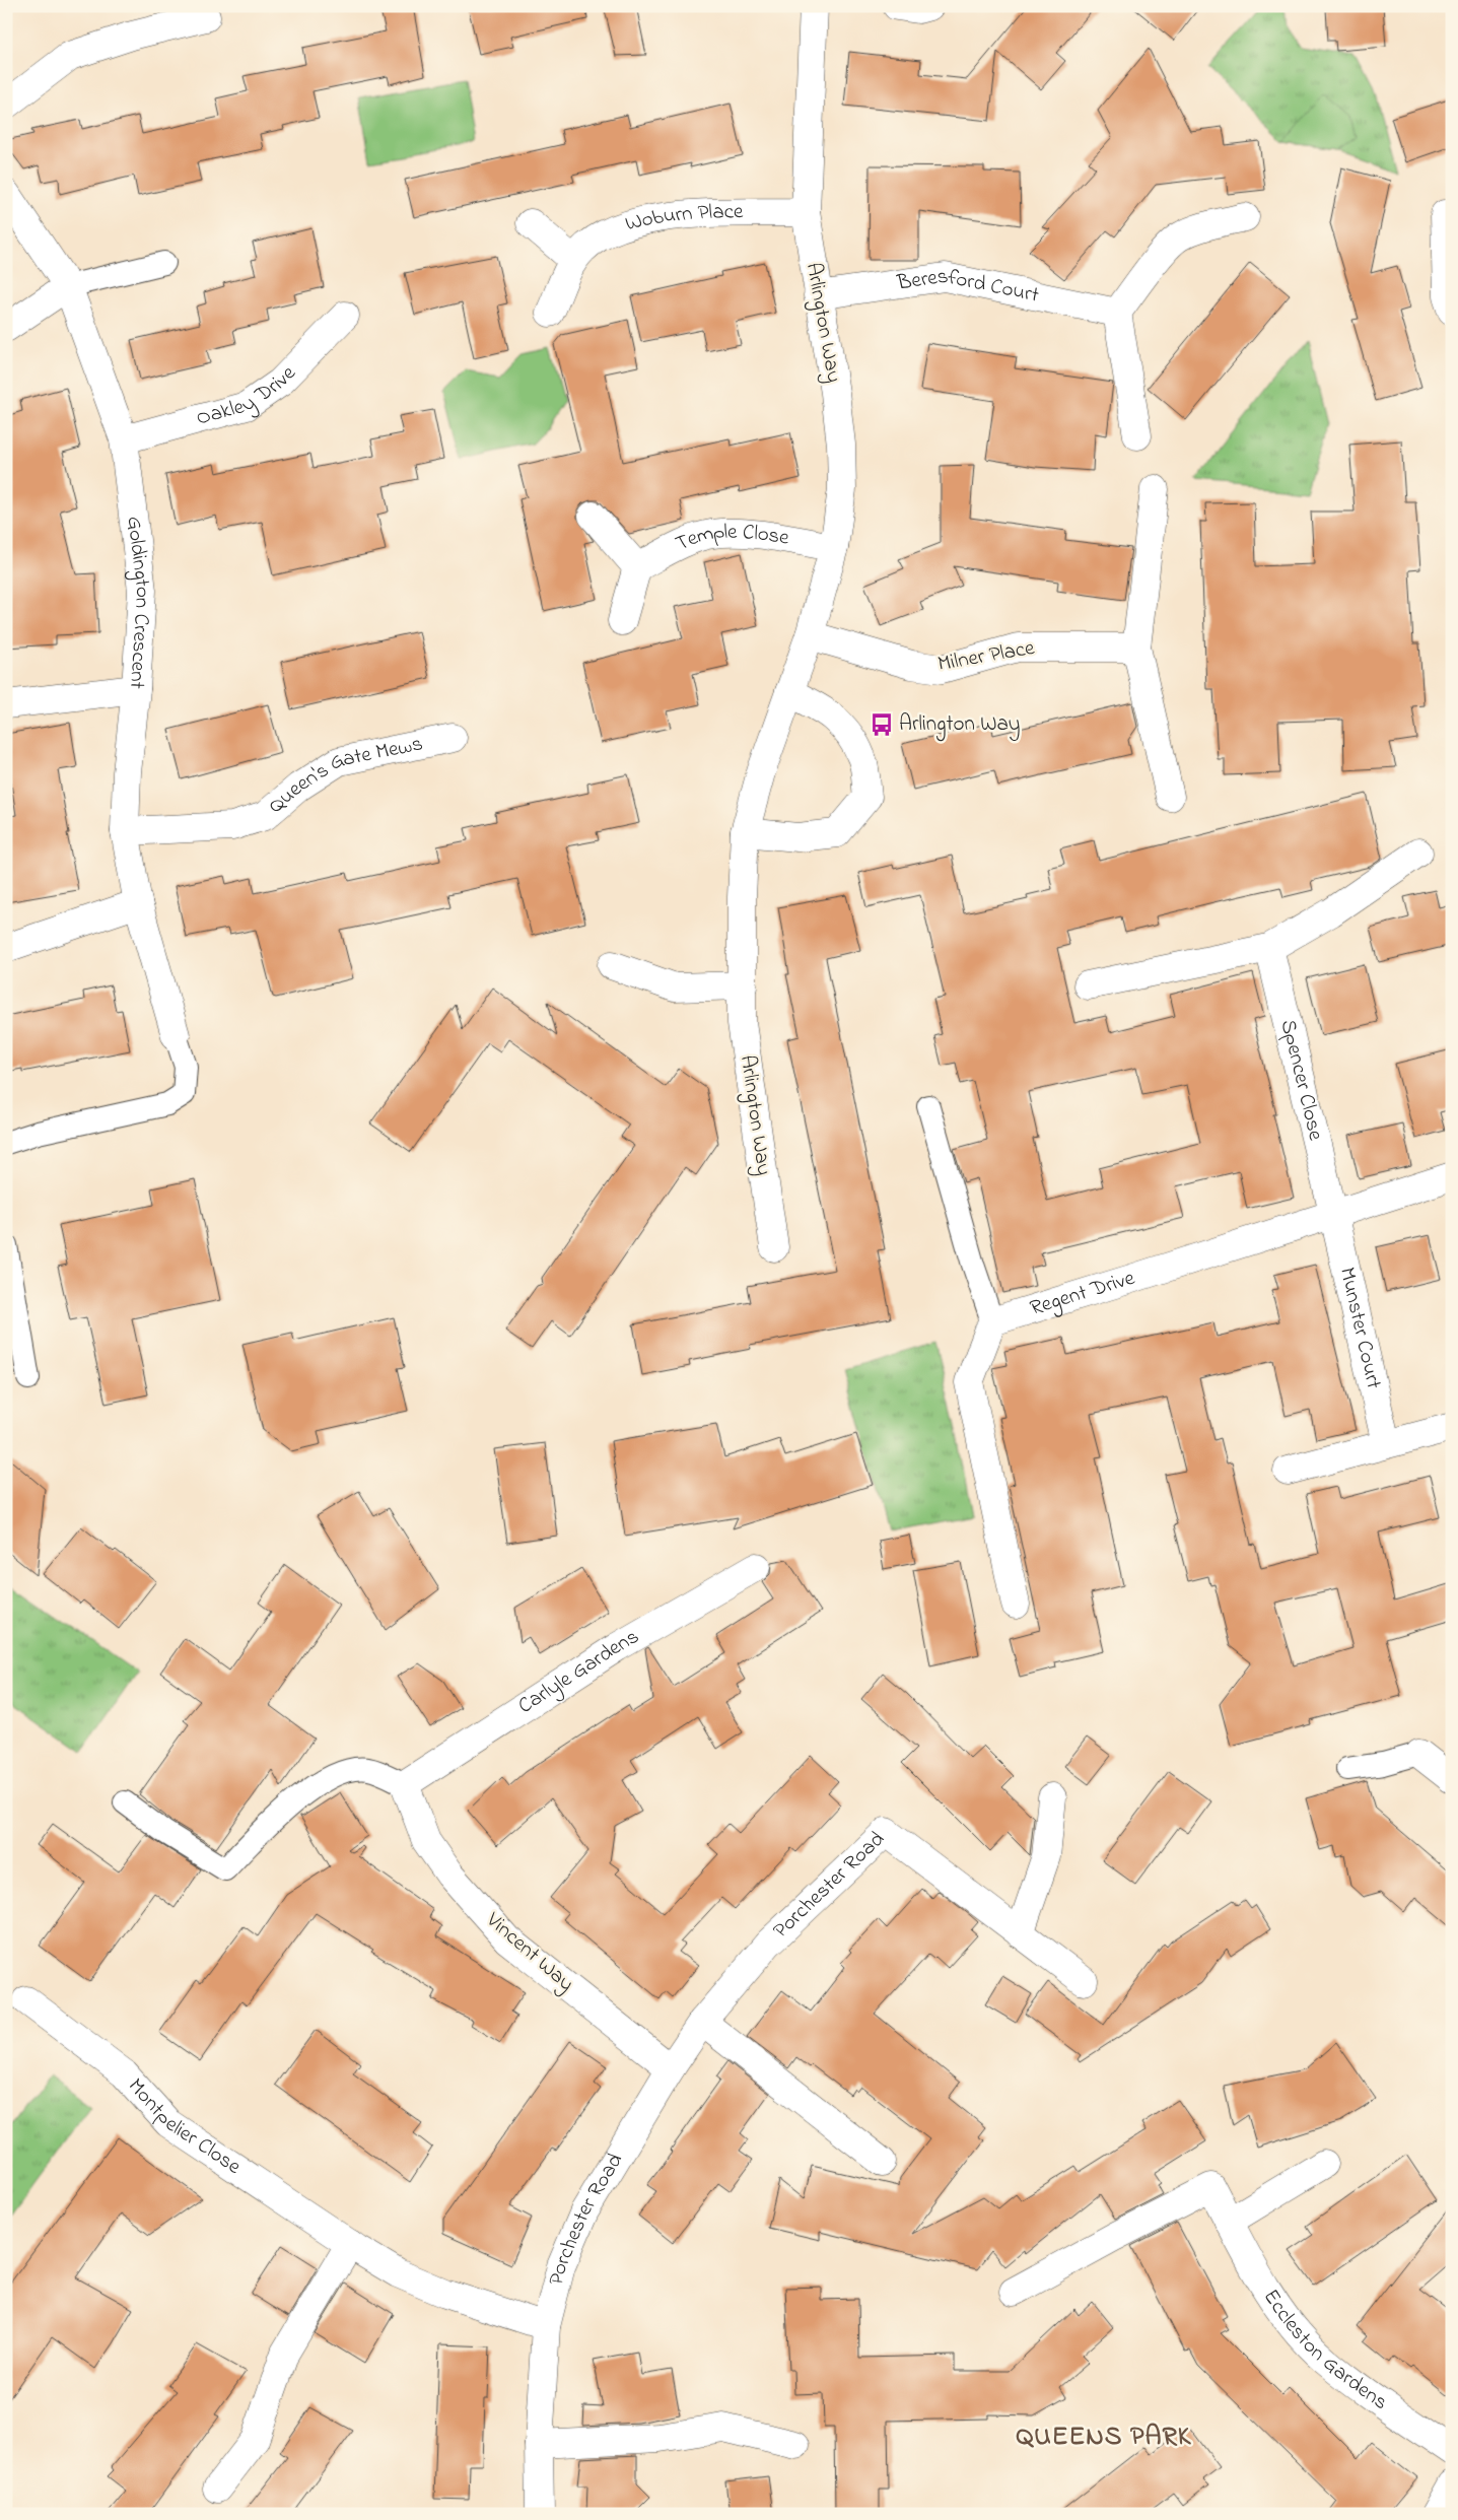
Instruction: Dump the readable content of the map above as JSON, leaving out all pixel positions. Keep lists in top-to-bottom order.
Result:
{
  "streets": {
    "street": [
      "Woburn Place",
      "Beresford Court",
      "Arlington Way",
      "Oakley Drive",
      "Temple Close",
      "Goldington Crescent",
      "Milner Place",
      "Queen's Gate Mews",
      "Spencer Close",
      "Regent Drive",
      "Munster Court",
      "Carlyle Gardens",
      "Porchester Road",
      "Vincent Way",
      "Montpelier Close",
      "Eccleston Gardens"
    ]
  },
  "crossings": [
    ["Woburn Place", "Arlington Way"],
    ["Beresford Court", "Arlington Way"],
    ["Arlington Way", "Temple Close"],
    ["Arlington Way", "Milner Place"],
    ["Oakley Drive", "Goldington Crescent"],
    ["Goldington Crescent", "Queen's Gate Mews"],
    ["Spencer Close", "Regent Drive"],
    ["Spencer Close", "Munster Court"],
    ["Regent Drive", "Munster Court"],
    ["Carlyle Gardens", "Vincent Way"],
    ["Porchester Road", "Vincent Way"],
    ["Porchester Road", "Montpelier Close"]
  ],
  "districts": ["QUEENS PARK"],
  "places": {
    "bus stop": ["Arlington Way"]
  }
}
